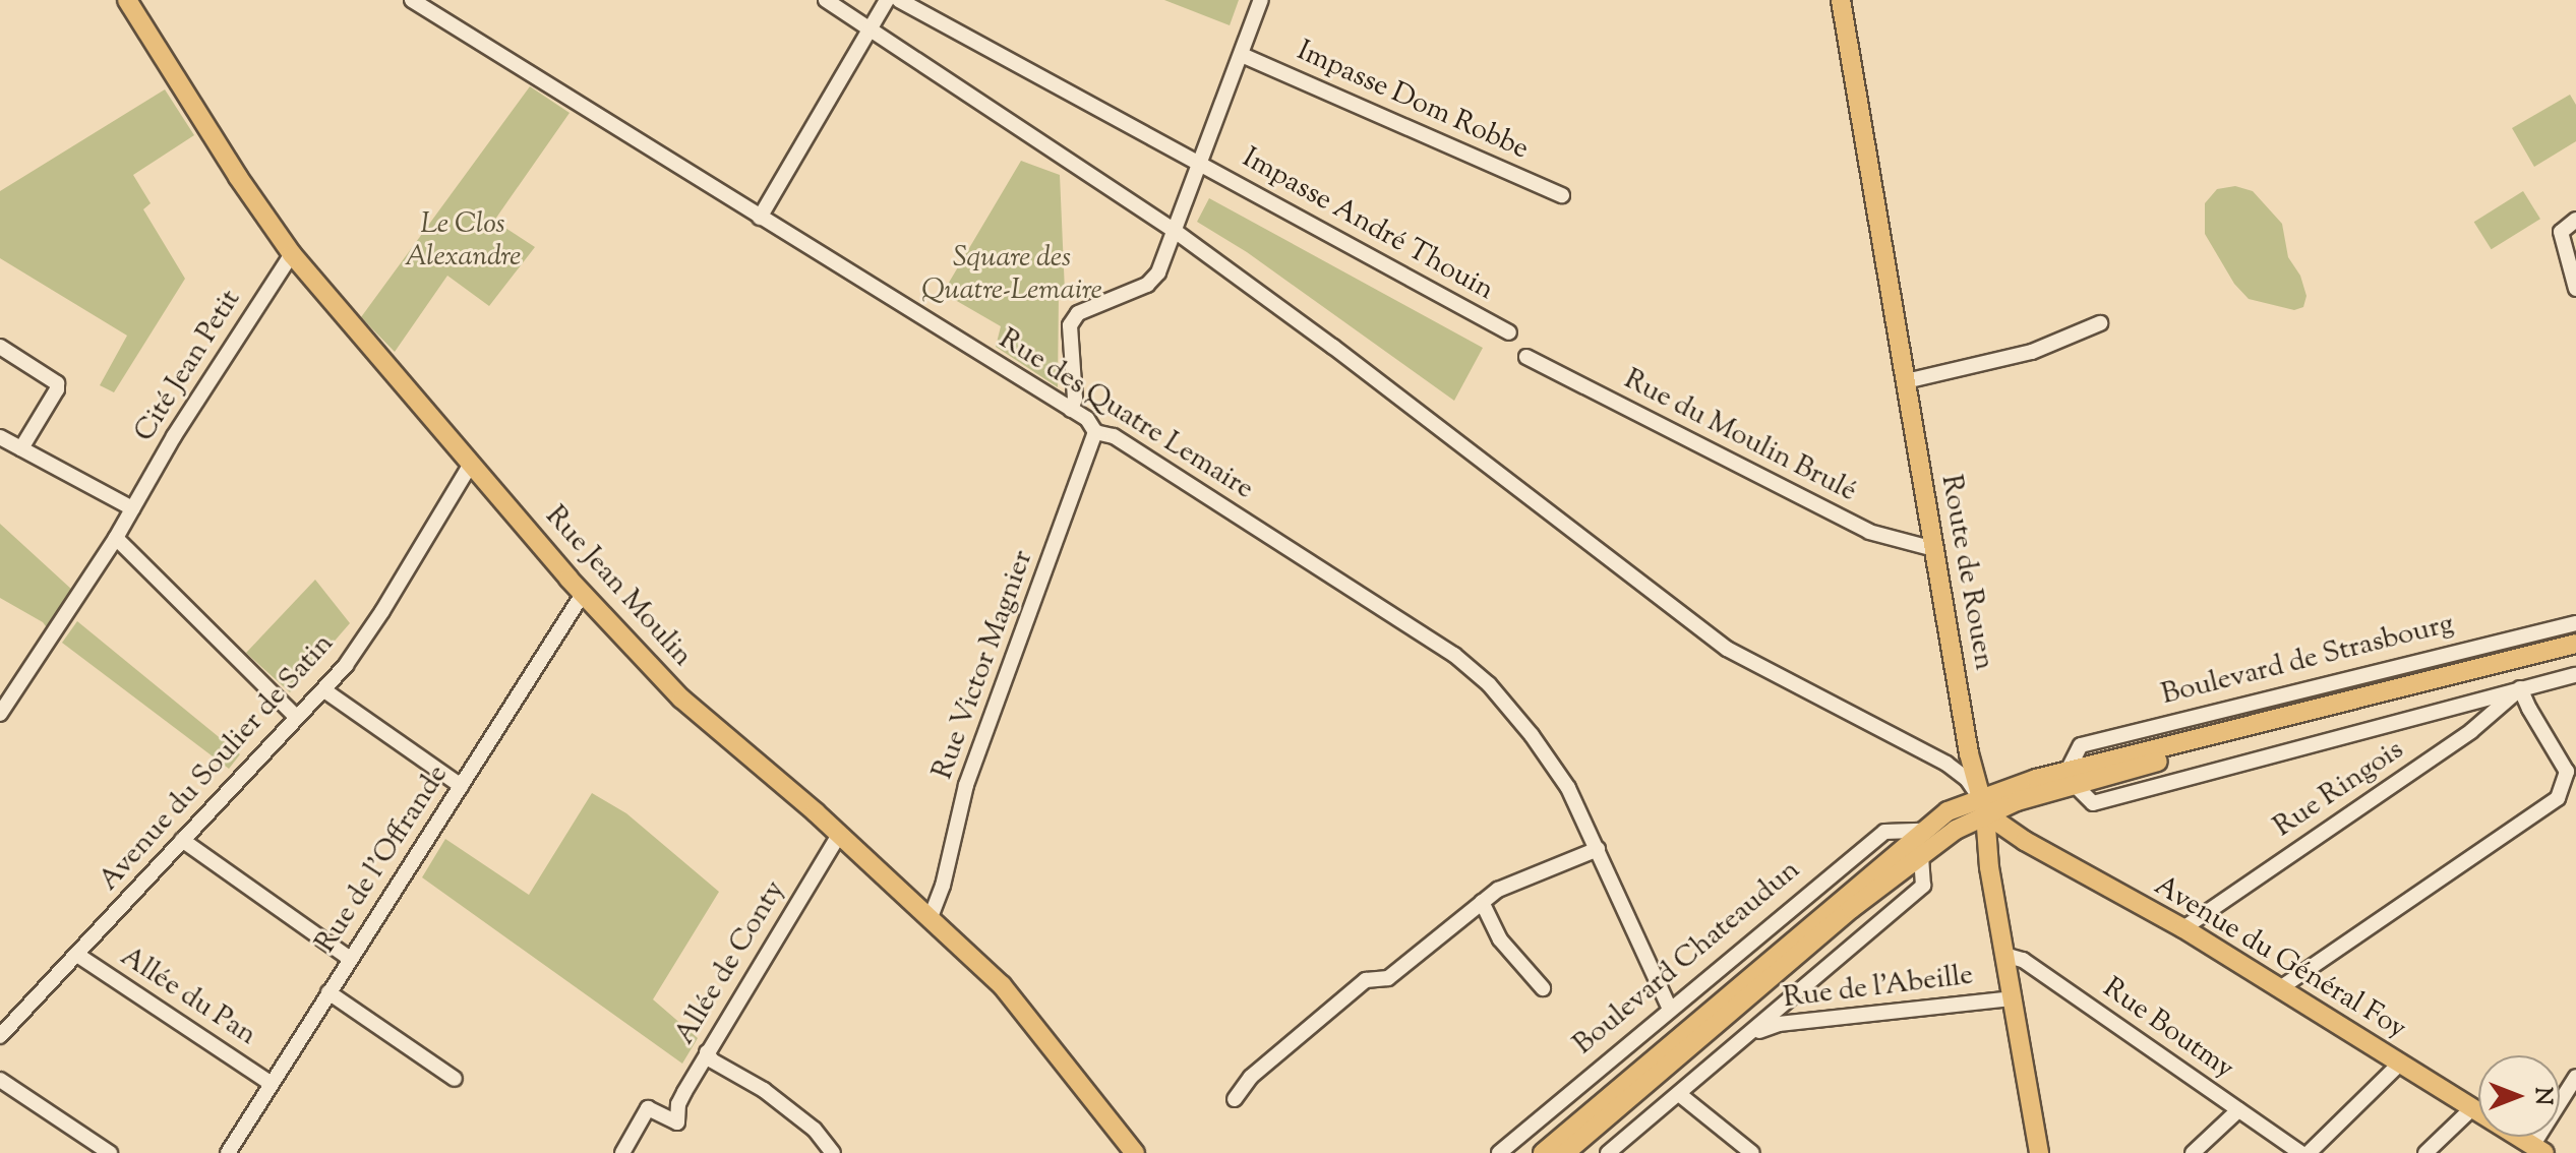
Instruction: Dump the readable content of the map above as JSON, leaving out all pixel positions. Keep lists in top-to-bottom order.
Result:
{
  "streets": {
    "main road": [
      "Route de Rouen",
      "Rue Jean Moulin",
      "Boulevard de Strasbourg",
      "Boulevard Chateaudun",
      "Avenue du Général Foy"
    ],
    "street": [
      "Impasse Dom Robbe",
      "Impasse André Thouin",
      "Cité Jean Petit",
      "Rue des Quatre Lemaire",
      "Rue du Moulin Brulé",
      "Rue Victor Magnier",
      "Avenue du Soulier de Satin",
      "Rue Ringois",
      "Rue de l'Offrande",
      "Allée de Conty",
      "Rue de l'Abeille",
      "Allée du Pan",
      "Rue Boutmy"
    ]
  },
  "crossings": [
    ["Cité Jean Petit", "Rue Jean Moulin"],
    ["Rue des Quatre Lemaire", "Rue Victor Magnier"],
    ["Rue des Quatre Lemaire", "Boulevard Chateaudun"],
    ["Rue du Moulin Brulé", "Route de Rouen"],
    ["Route de Rouen", "Boulevard de Strasbourg"],
    ["Route de Rouen", "Boulevard Chateaudun"],
    ["Route de Rouen", "Avenue du Général Foy"],
    ["Route de Rouen", "Rue de l'Abeille"],
    ["Route de Rouen", "Rue Boutmy"],
    ["Rue Jean Moulin", "Rue Victor Magnier"],
    ["Rue Jean Moulin", "Avenue du Soulier de Satin"],
    ["Rue Jean Moulin", "Rue de l'Offrande"],
    ["Rue Jean Moulin", "Allée de Conty"],
    ["Boulevard de Strasbourg", "Boulevard Chateaudun"],
    ["Boulevard de Strasbourg", "Avenue du Général Foy"],
    ["Avenue du Soulier de Satin", "Allée du Pan"],
    ["Rue Ringois", "Avenue du Général Foy"],
    ["Rue de l'Offrande", "Allée du Pan"],
    ["Boulevard Chateaudun", "Avenue du Général Foy"]
  ],
  "parks": ["Le Clos Alexandre", "Square des Quatre-Lemaire"],
  "north": "right"
}
